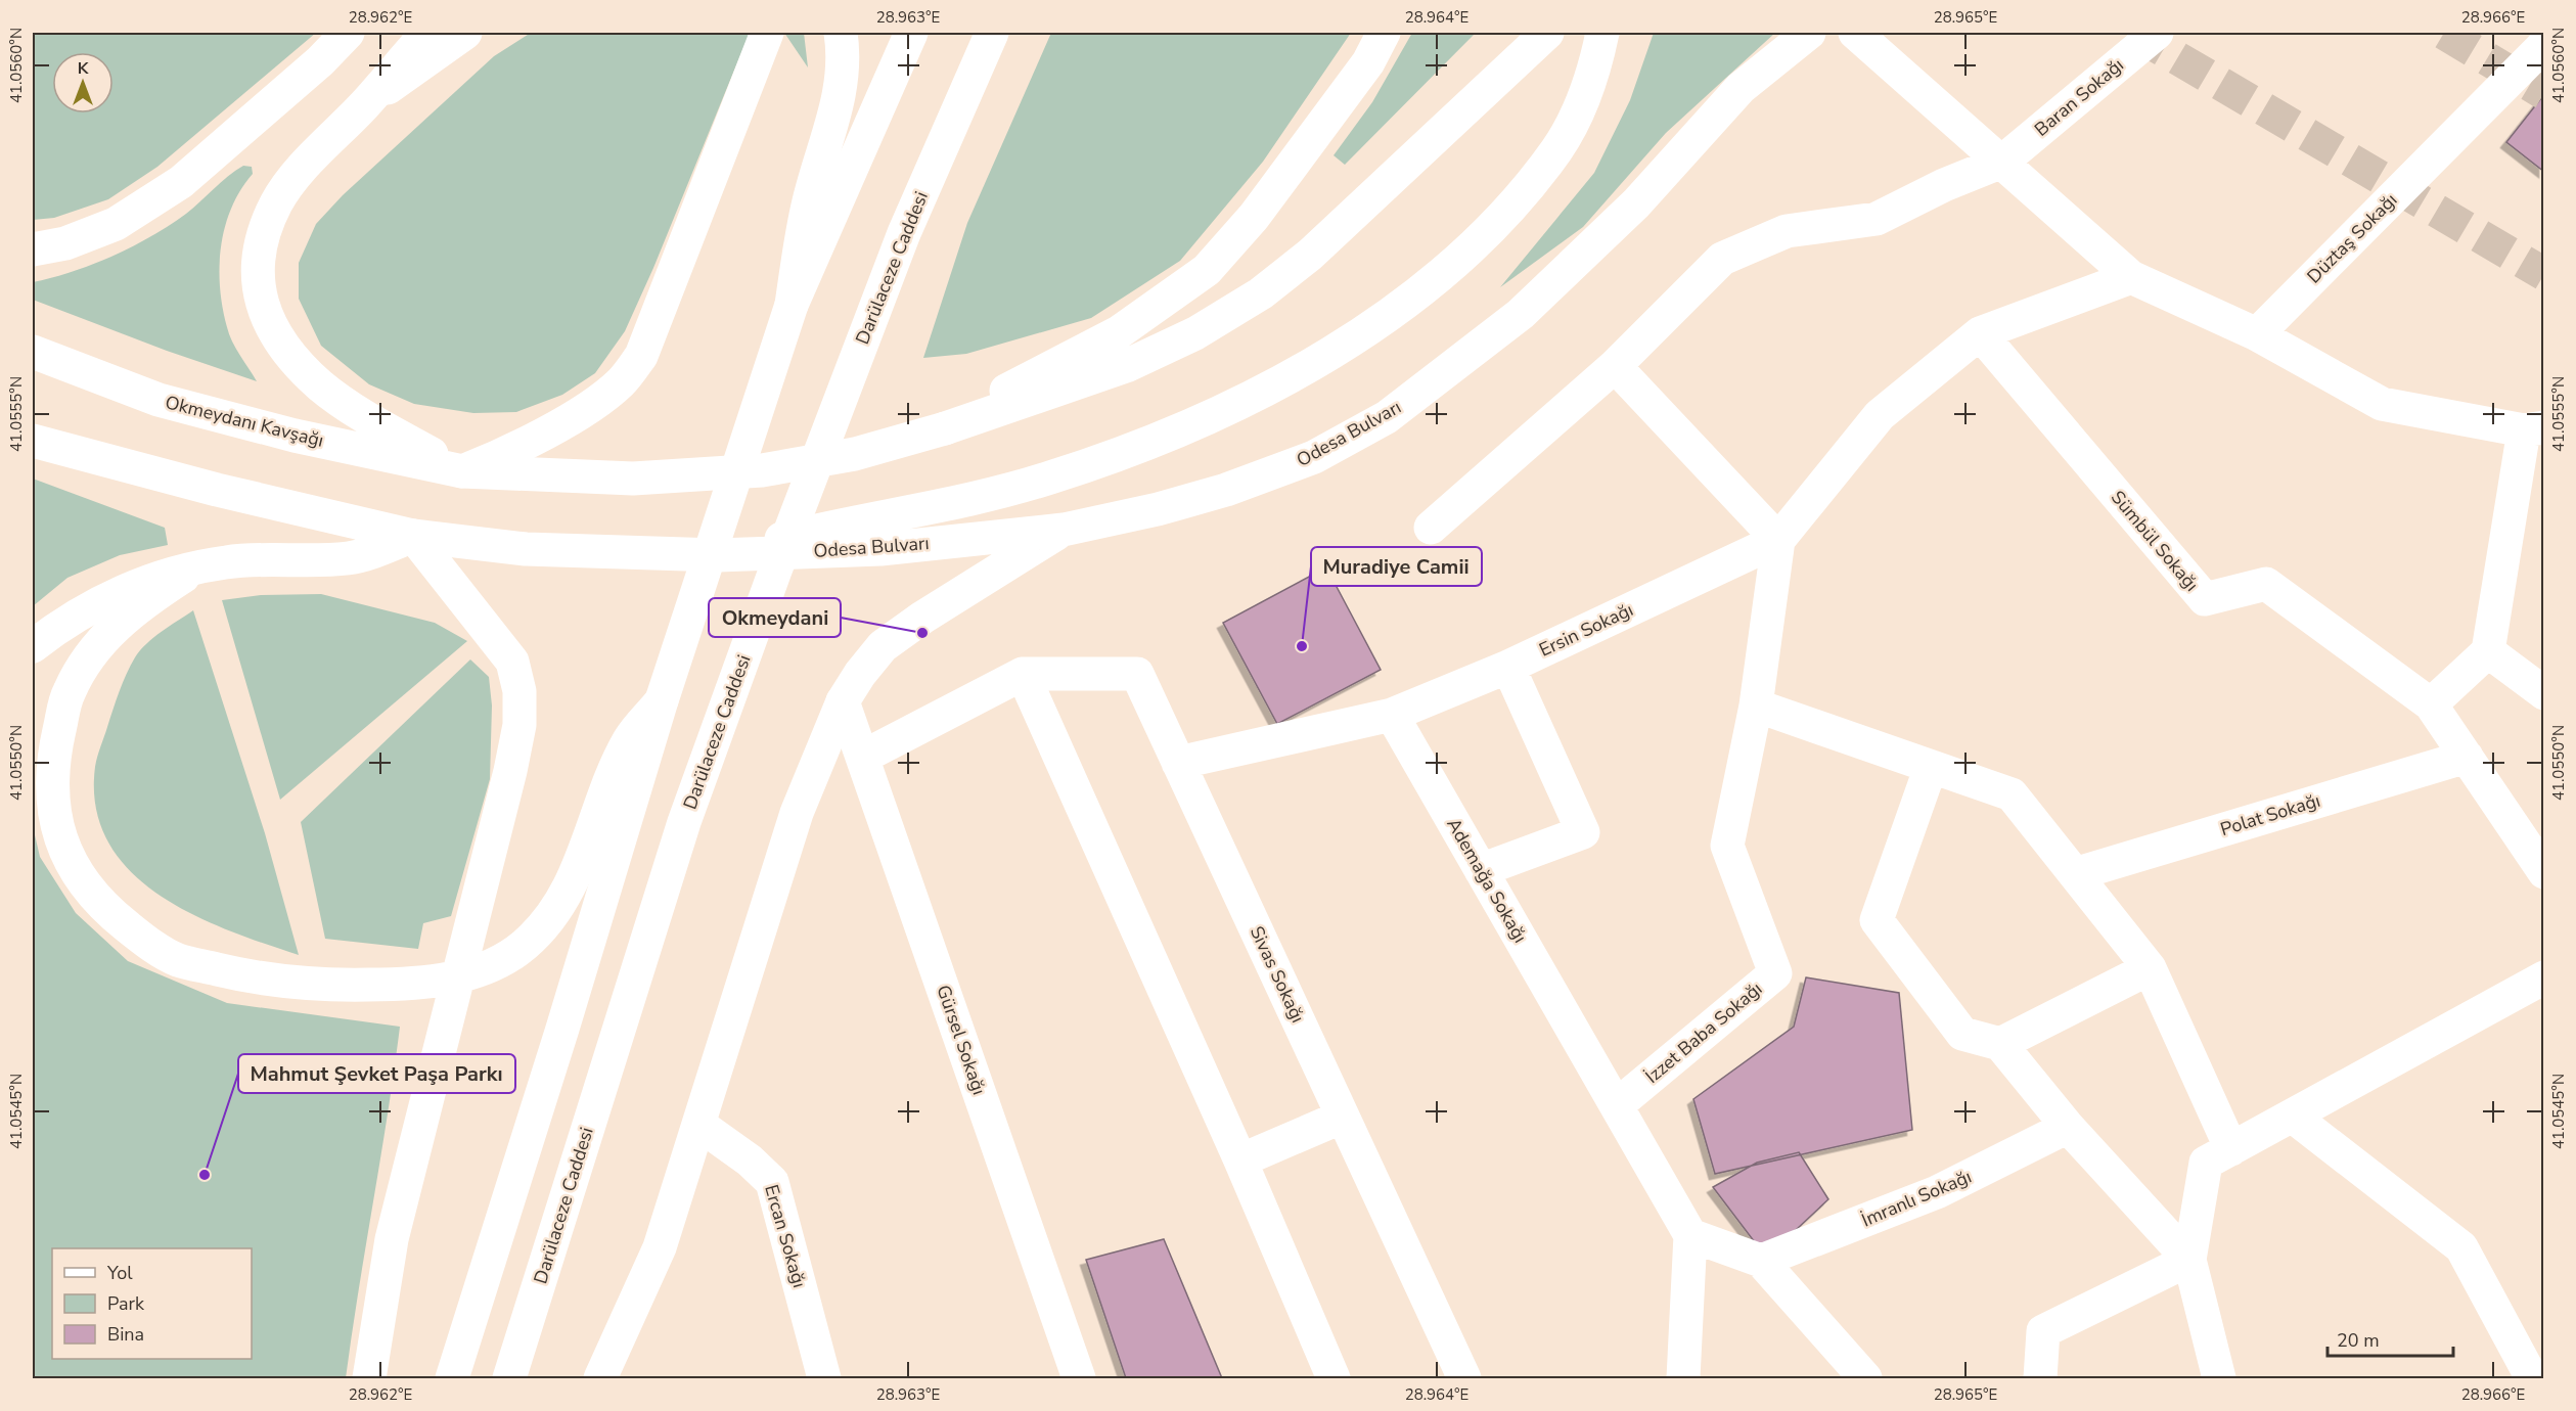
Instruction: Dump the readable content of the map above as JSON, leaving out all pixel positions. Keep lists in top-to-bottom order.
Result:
{
  "streets": {
    "main road": [
      "Baran Sokağı",
      "Düztaş Sokağı",
      "Darülaceze Caddesi",
      "Okmeydanı Kavşağı",
      "Odesa Bulvarı",
      "Sümbül Sokağı",
      "Ersin Sokağı",
      "Polat Sokağı",
      "Ademağa Sokağı",
      "Sivas Sokağı",
      "İzzet Baba Sokağı",
      "Gürsel Sokağı",
      "İmranlı Sokağı",
      "Ercan Sokağı"
    ]
  },
  "crossings": [
    ["Ersin Sokağı", "Ademağa Sokağı"],
    ["Ademağa Sokağı", "İzzet Baba Sokağı"]
  ],
  "places": ["Okmeydani", "Muradiye Camii", "Mahmut Şevket Paşa Parkı"],
  "legend": ["Yol", "Park", "Bina"],
  "scale_bar": "20 m",
  "north": "top",
  "coordinates": [
    "28.962°E",
    "28.963°E",
    "28.964°E",
    "28.965°E",
    "28.966°E",
    "41.0560°N",
    "41.0555°N",
    "41.0550°N",
    "41.0545°N"
  ]
}
